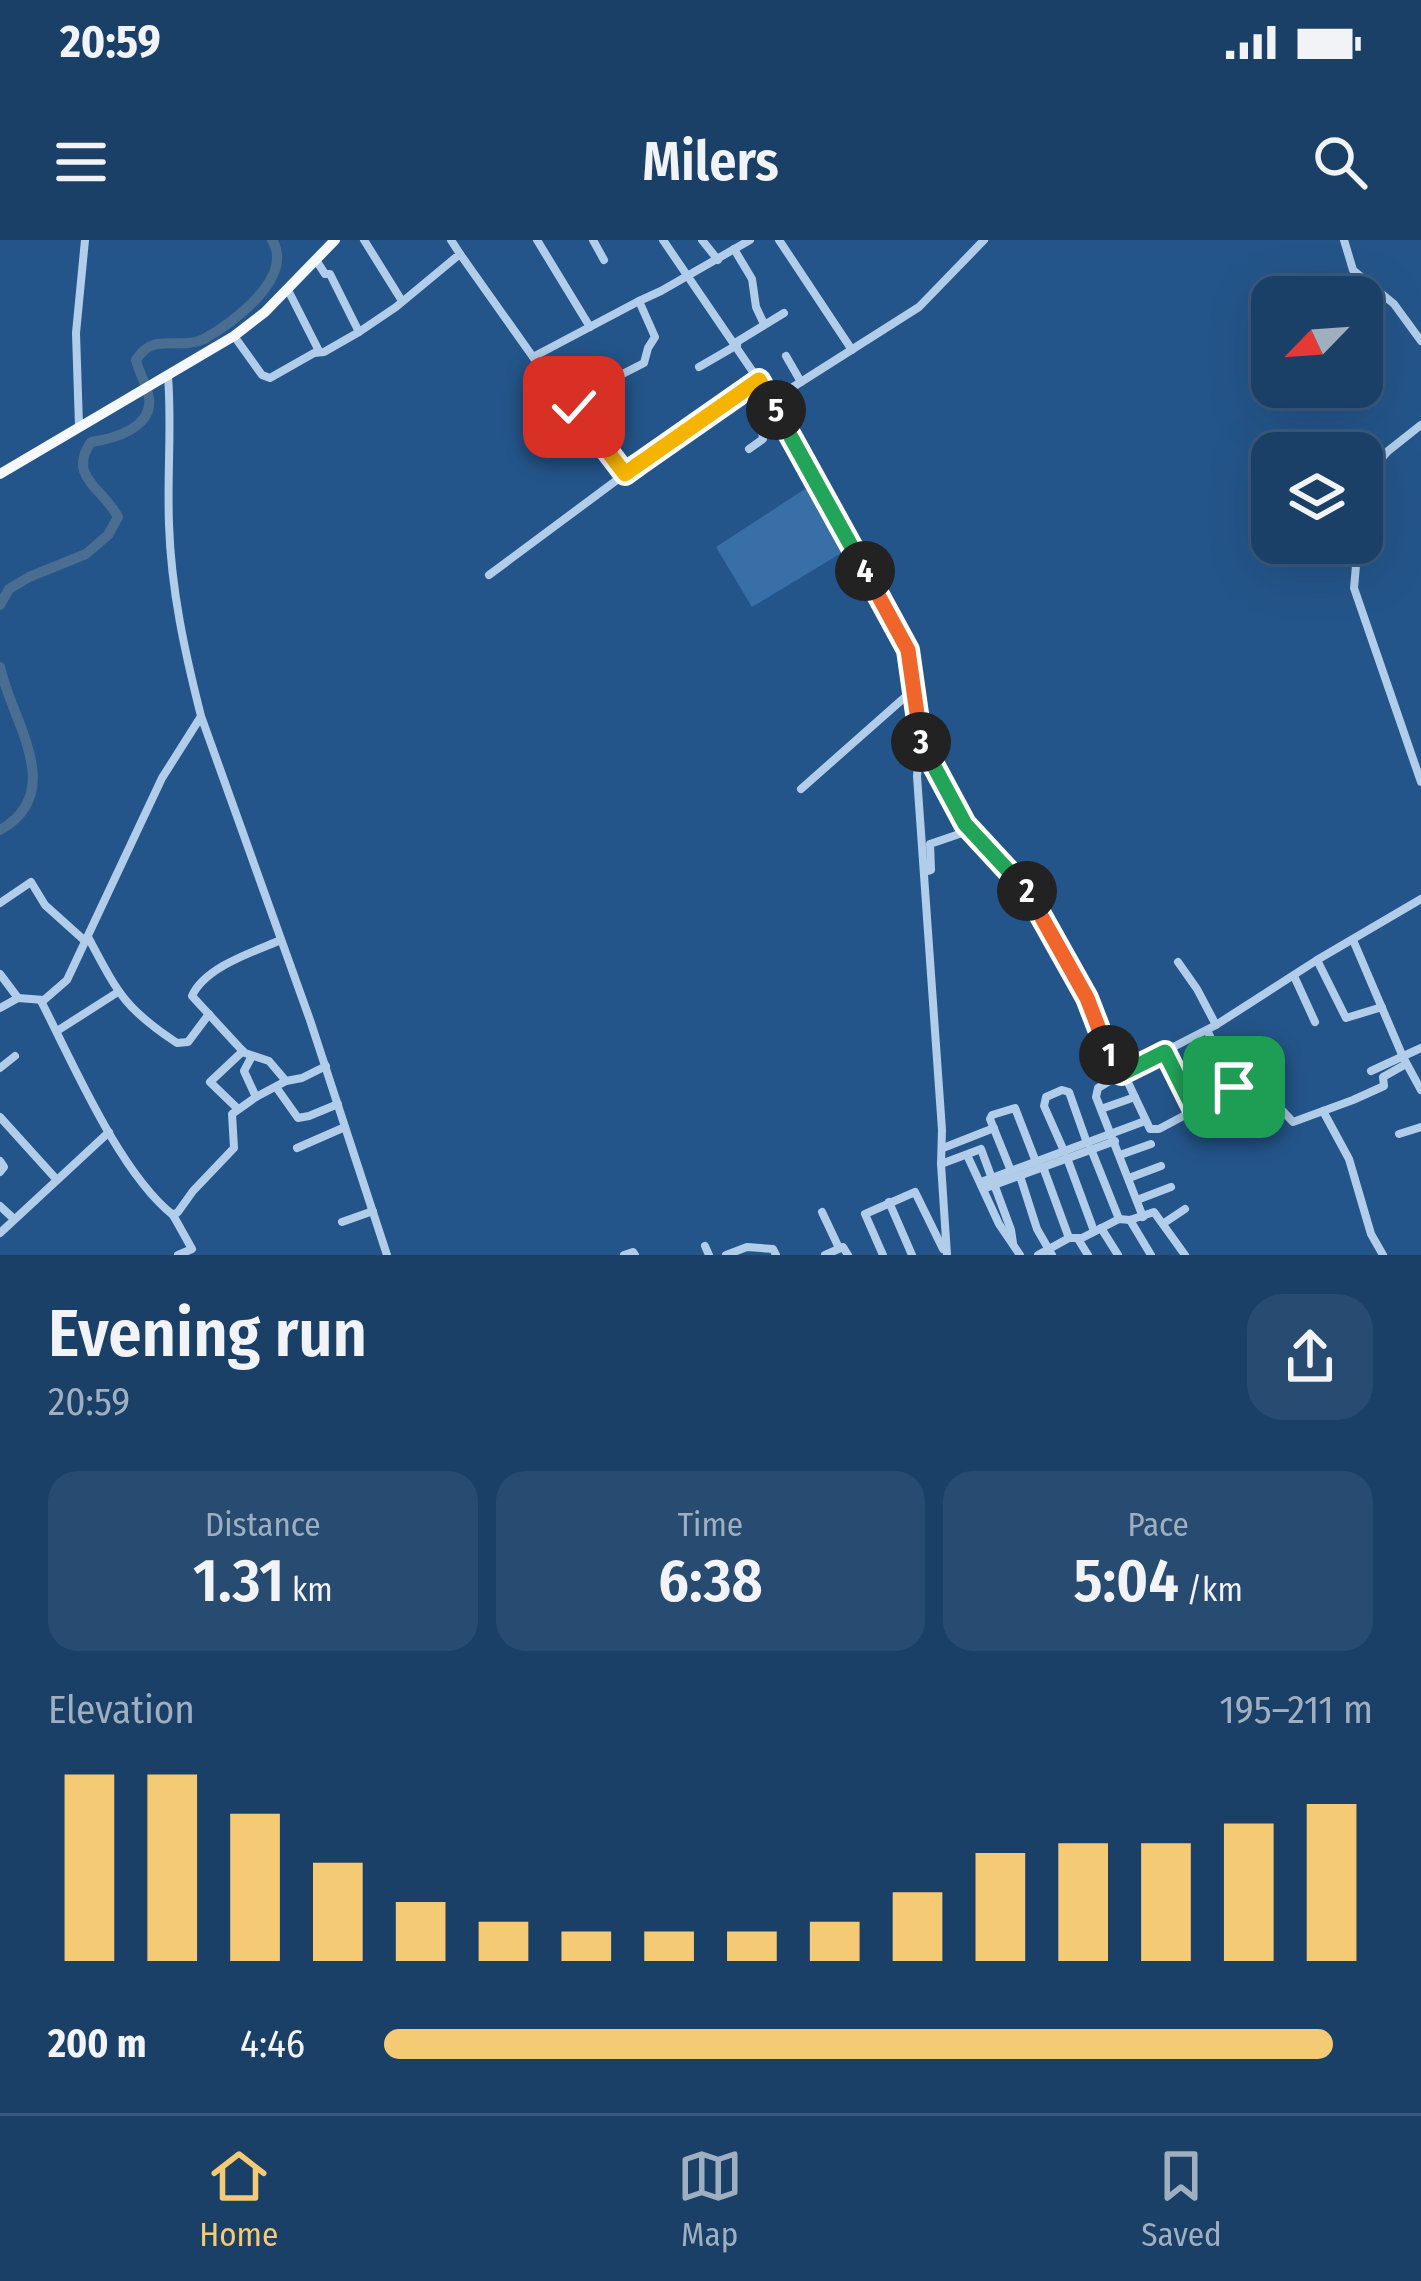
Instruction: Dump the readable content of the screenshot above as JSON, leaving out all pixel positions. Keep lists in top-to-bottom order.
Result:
{
  "north": "bottom left",
  "page": {
    "status": "20:59",
    "header": "Milers",
    "pins": [
      "5",
      "4",
      "3",
      "2",
      "1"
    ],
    "heading": ["Evening run", "20:59"],
    "stats": [
      ["Distance", "1.31 km"],
      ["Time", "6:38"],
      ["Pace", "5:04 /km"]
    ],
    "chart": ["Elevation", "195–211 m"],
    "list": [
      {
        "name": "200 m",
        "note": "4:46"
      }
    ],
    "tabs": ["Home", "Map", "Saved"]
  }
}
